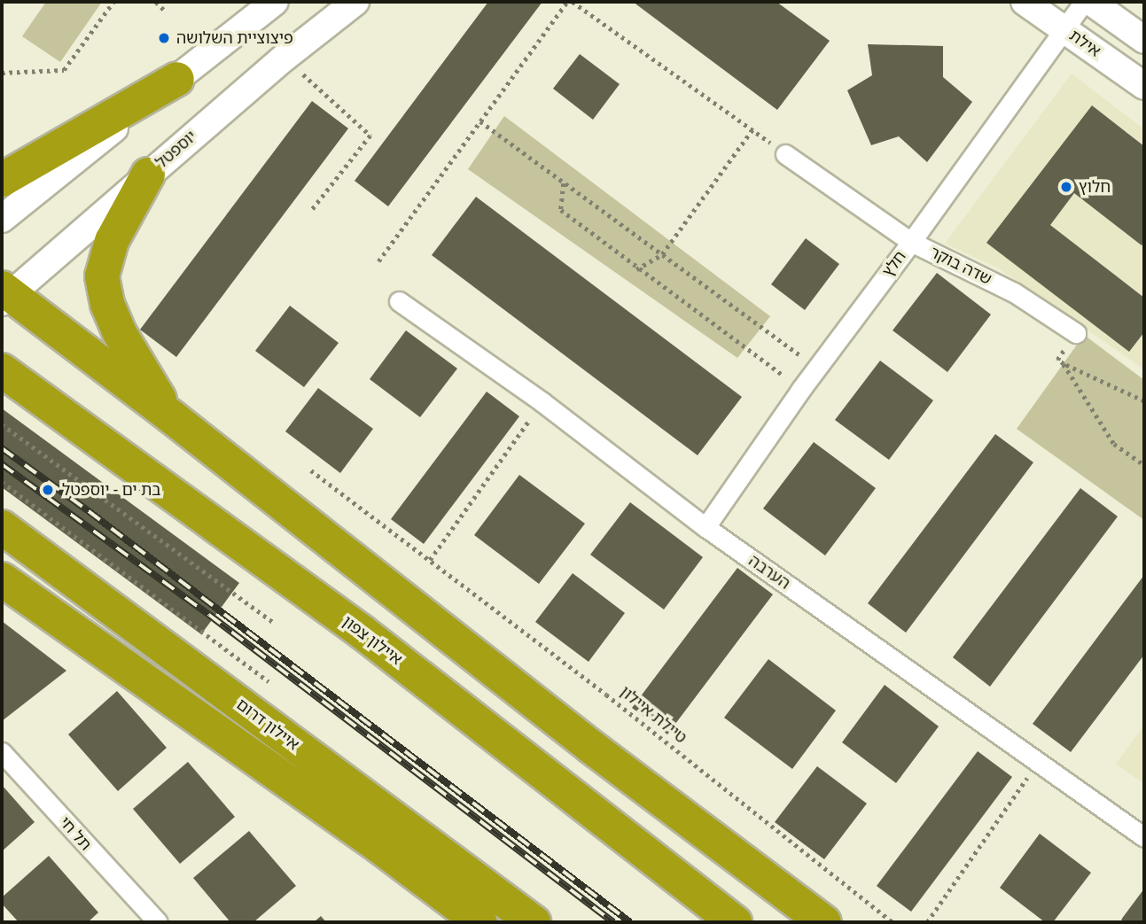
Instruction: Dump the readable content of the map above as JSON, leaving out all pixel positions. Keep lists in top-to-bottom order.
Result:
{
  "streets": {
    "highway": ["איילון צפון", "איילון דרום"],
    "main road": ["אילת", "יוספטל"],
    "street": [
      "חלץ",
      "שדה בוקר",
      "הערבה",
      "תל חי"
    ],
    "path": ["טיילת איילון"]
  },
  "crossings": [
    ["אילת", "חלץ"],
    ["חלץ", "שדה בוקר"],
    ["חלץ", "הערבה"]
  ],
  "places": ["פיצוציית השלושה", "חלוץ", "בת ים - יוספטל"]
}
